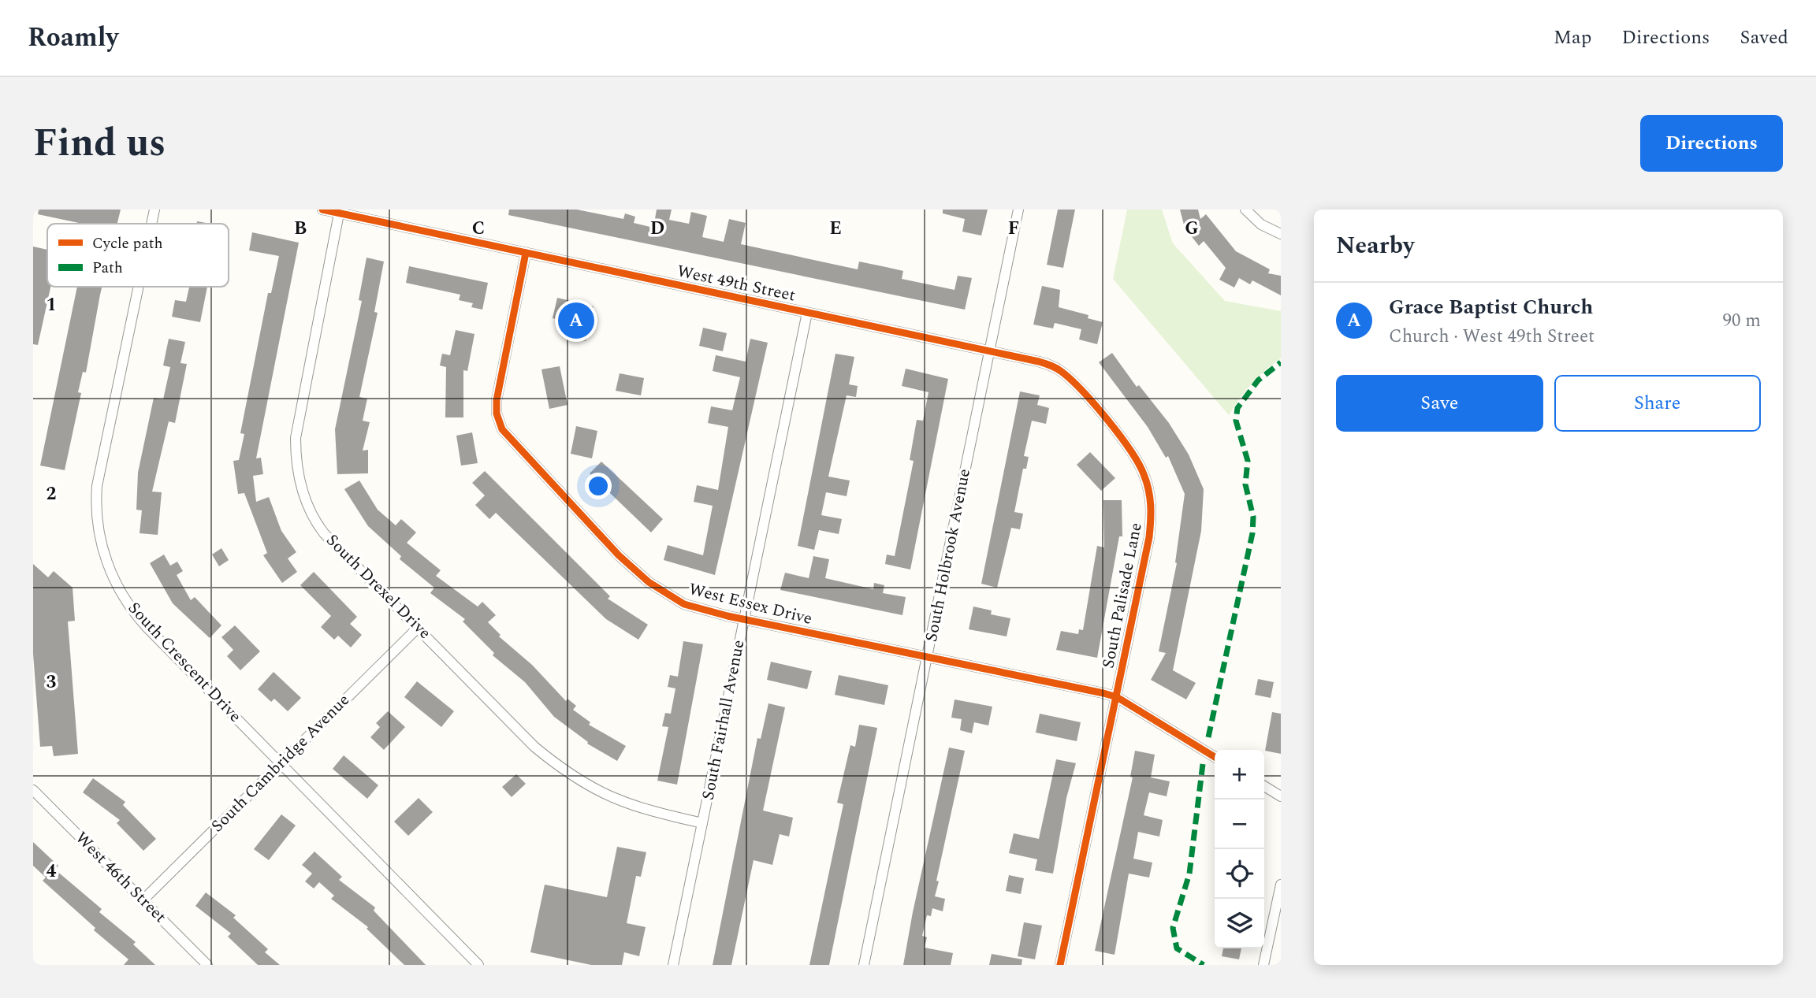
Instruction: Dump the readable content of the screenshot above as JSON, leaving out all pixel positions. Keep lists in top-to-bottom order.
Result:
{
  "streets": {
    "street": [
      "West 49th Street",
      "South Holbrook Avenue",
      "South Drexel Drive",
      "South Palisade Lane",
      "West Essex Drive",
      "South Crescent Drive",
      "South Fairhall Avenue",
      "South Cambridge Avenue",
      "West 46th Street"
    ]
  },
  "crossings": [
    ["West 49th Street", "South Holbrook Avenue"],
    ["West 49th Street", "South Drexel Drive"],
    ["West 49th Street", "South Palisade Lane"],
    ["West 49th Street", "West Essex Drive"],
    ["West 49th Street", "South Fairhall Avenue"],
    ["South Holbrook Avenue", "West Essex Drive"],
    ["South Drexel Drive", "South Fairhall Avenue"],
    ["South Drexel Drive", "South Cambridge Avenue"],
    ["South Palisade Lane", "West Essex Drive"],
    ["West Essex Drive", "South Fairhall Avenue"],
    ["South Crescent Drive", "South Cambridge Avenue"],
    ["South Cambridge Avenue", "West 46th Street"]
  ],
  "legend": ["Cycle path", "Path"],
  "page": {
    "header": "Roamly",
    "nav": ["Map", "Directions", "Saved"],
    "title": "Find us",
    "buttons": [
      "Directions",
      ["Save", "Share"]
    ],
    "heading": "Nearby",
    "list": [
      {
        "mark": "A",
        "name": "Grace Baptist Church",
        "note": "Church · West 49th Street",
        "value": "90 m"
      }
    ],
    "pins": "A",
    "map_buttons": ["+", "−"]
  },
  "grid": {
    "columns": [
      "B",
      "C",
      "D",
      "E",
      "F",
      "G"
    ],
    "rows": [
      "1",
      "2",
      "3",
      "4"
    ]
  }
}
